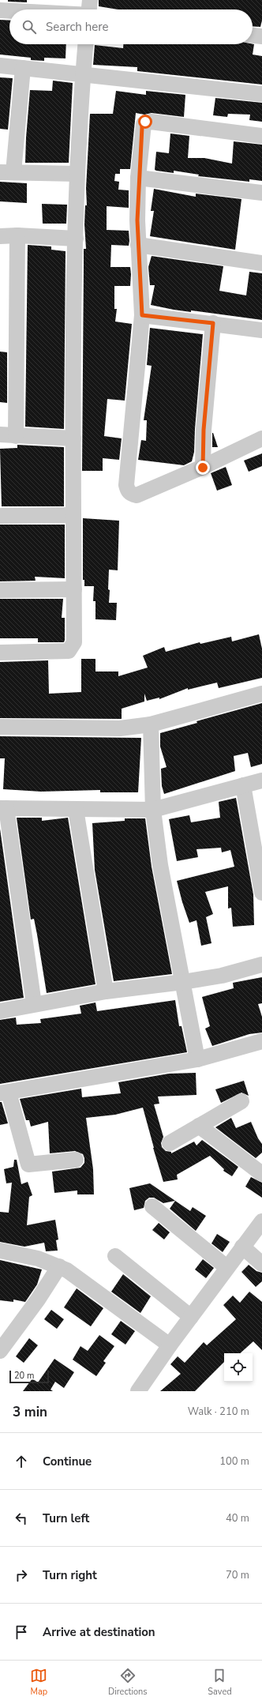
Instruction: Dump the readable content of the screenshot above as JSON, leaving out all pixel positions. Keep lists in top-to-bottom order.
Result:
{
  "scale_bar": "20 m",
  "page": {
    "search": "Search here",
    "scale": "20 m",
    "heading": ["3 min", "Walk · 210 m"],
    "list": [
      ["Continue", "100 m"],
      ["Turn left", "40 m"],
      ["Turn right", "70 m"],
      "Arrive at destination"
    ],
    "nav": ["Map", "Directions", "Saved"]
  }
}
